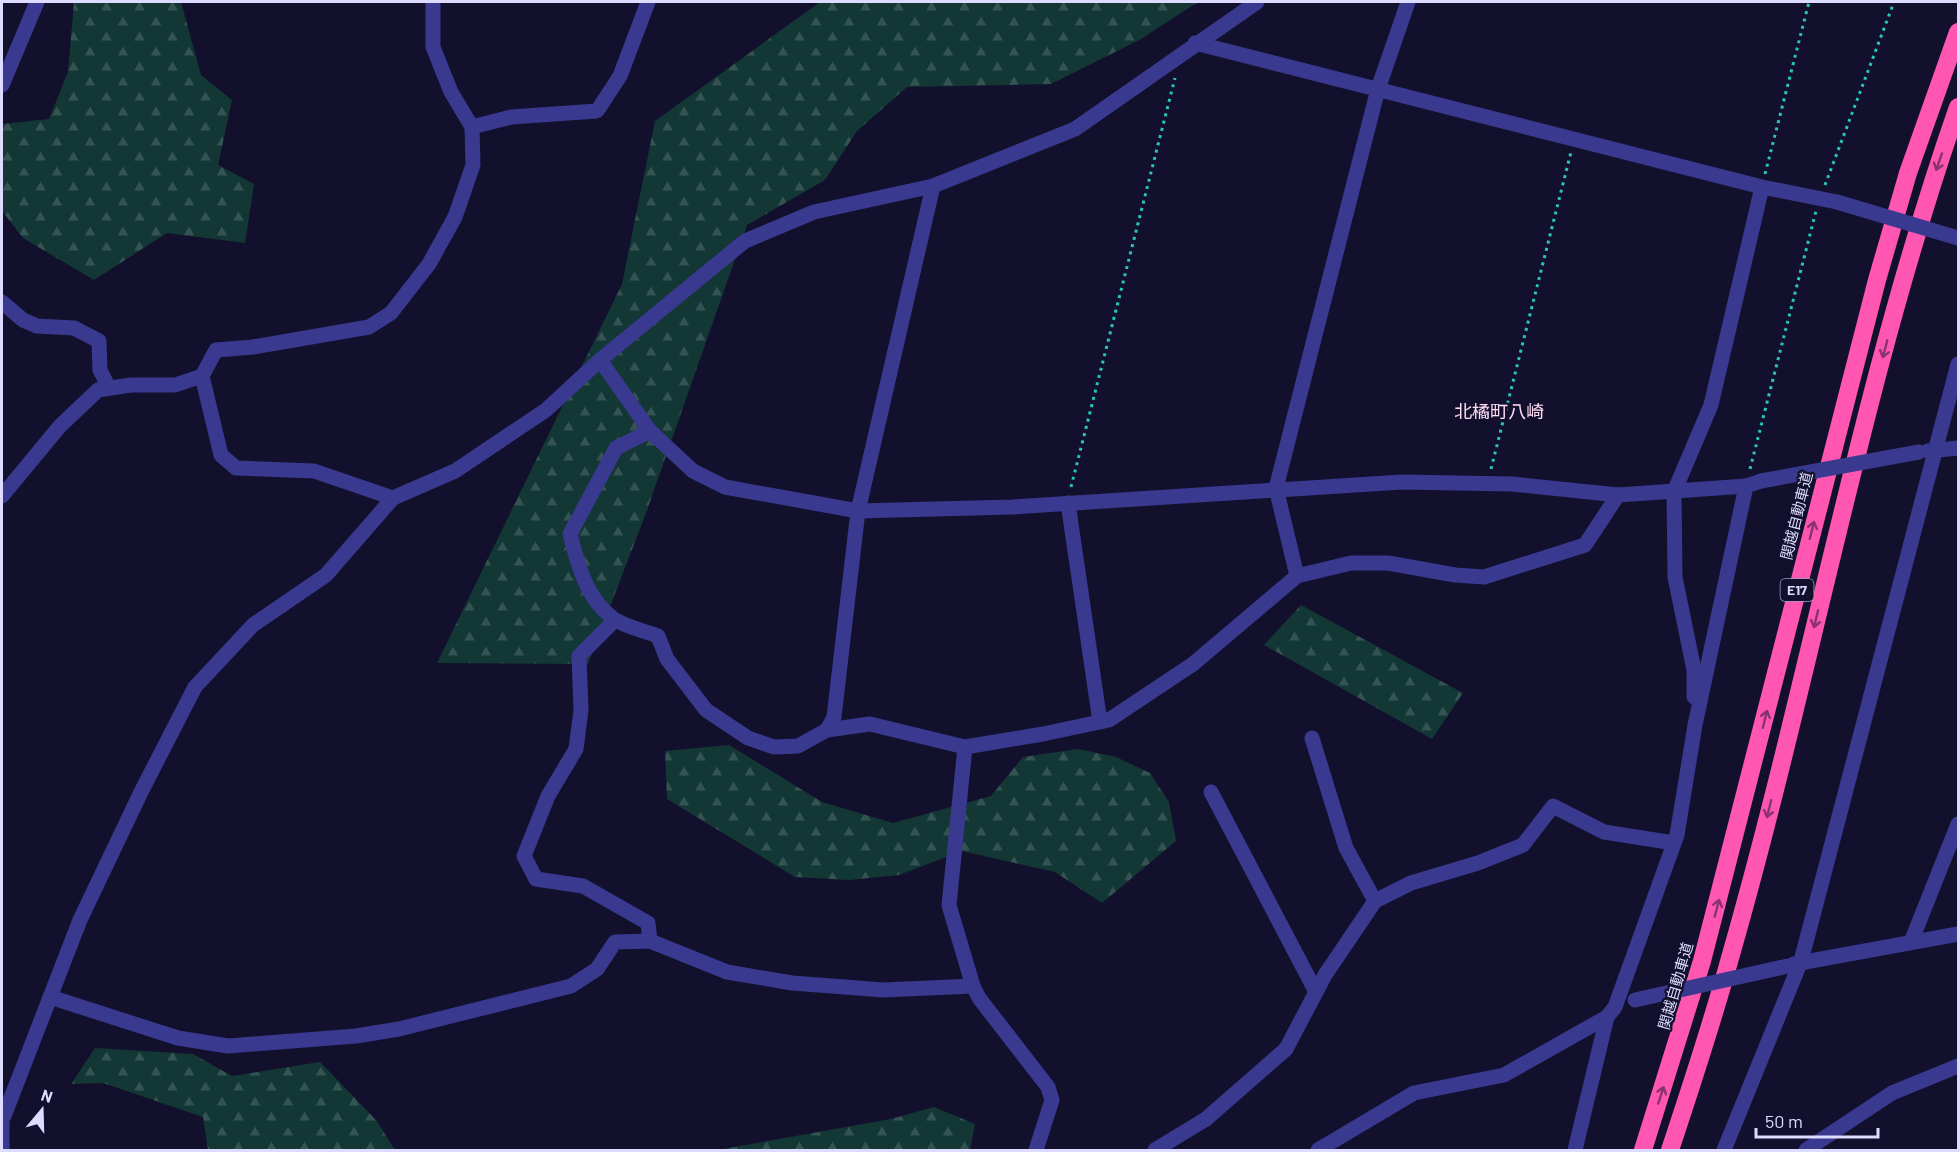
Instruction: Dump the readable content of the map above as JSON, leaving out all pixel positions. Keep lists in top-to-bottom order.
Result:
{
  "streets": {
    "highway": ["関越自動車道", "E17"]
  },
  "districts": ["北橘町八崎"],
  "scale_bar": "50 m",
  "north": "top"
}
